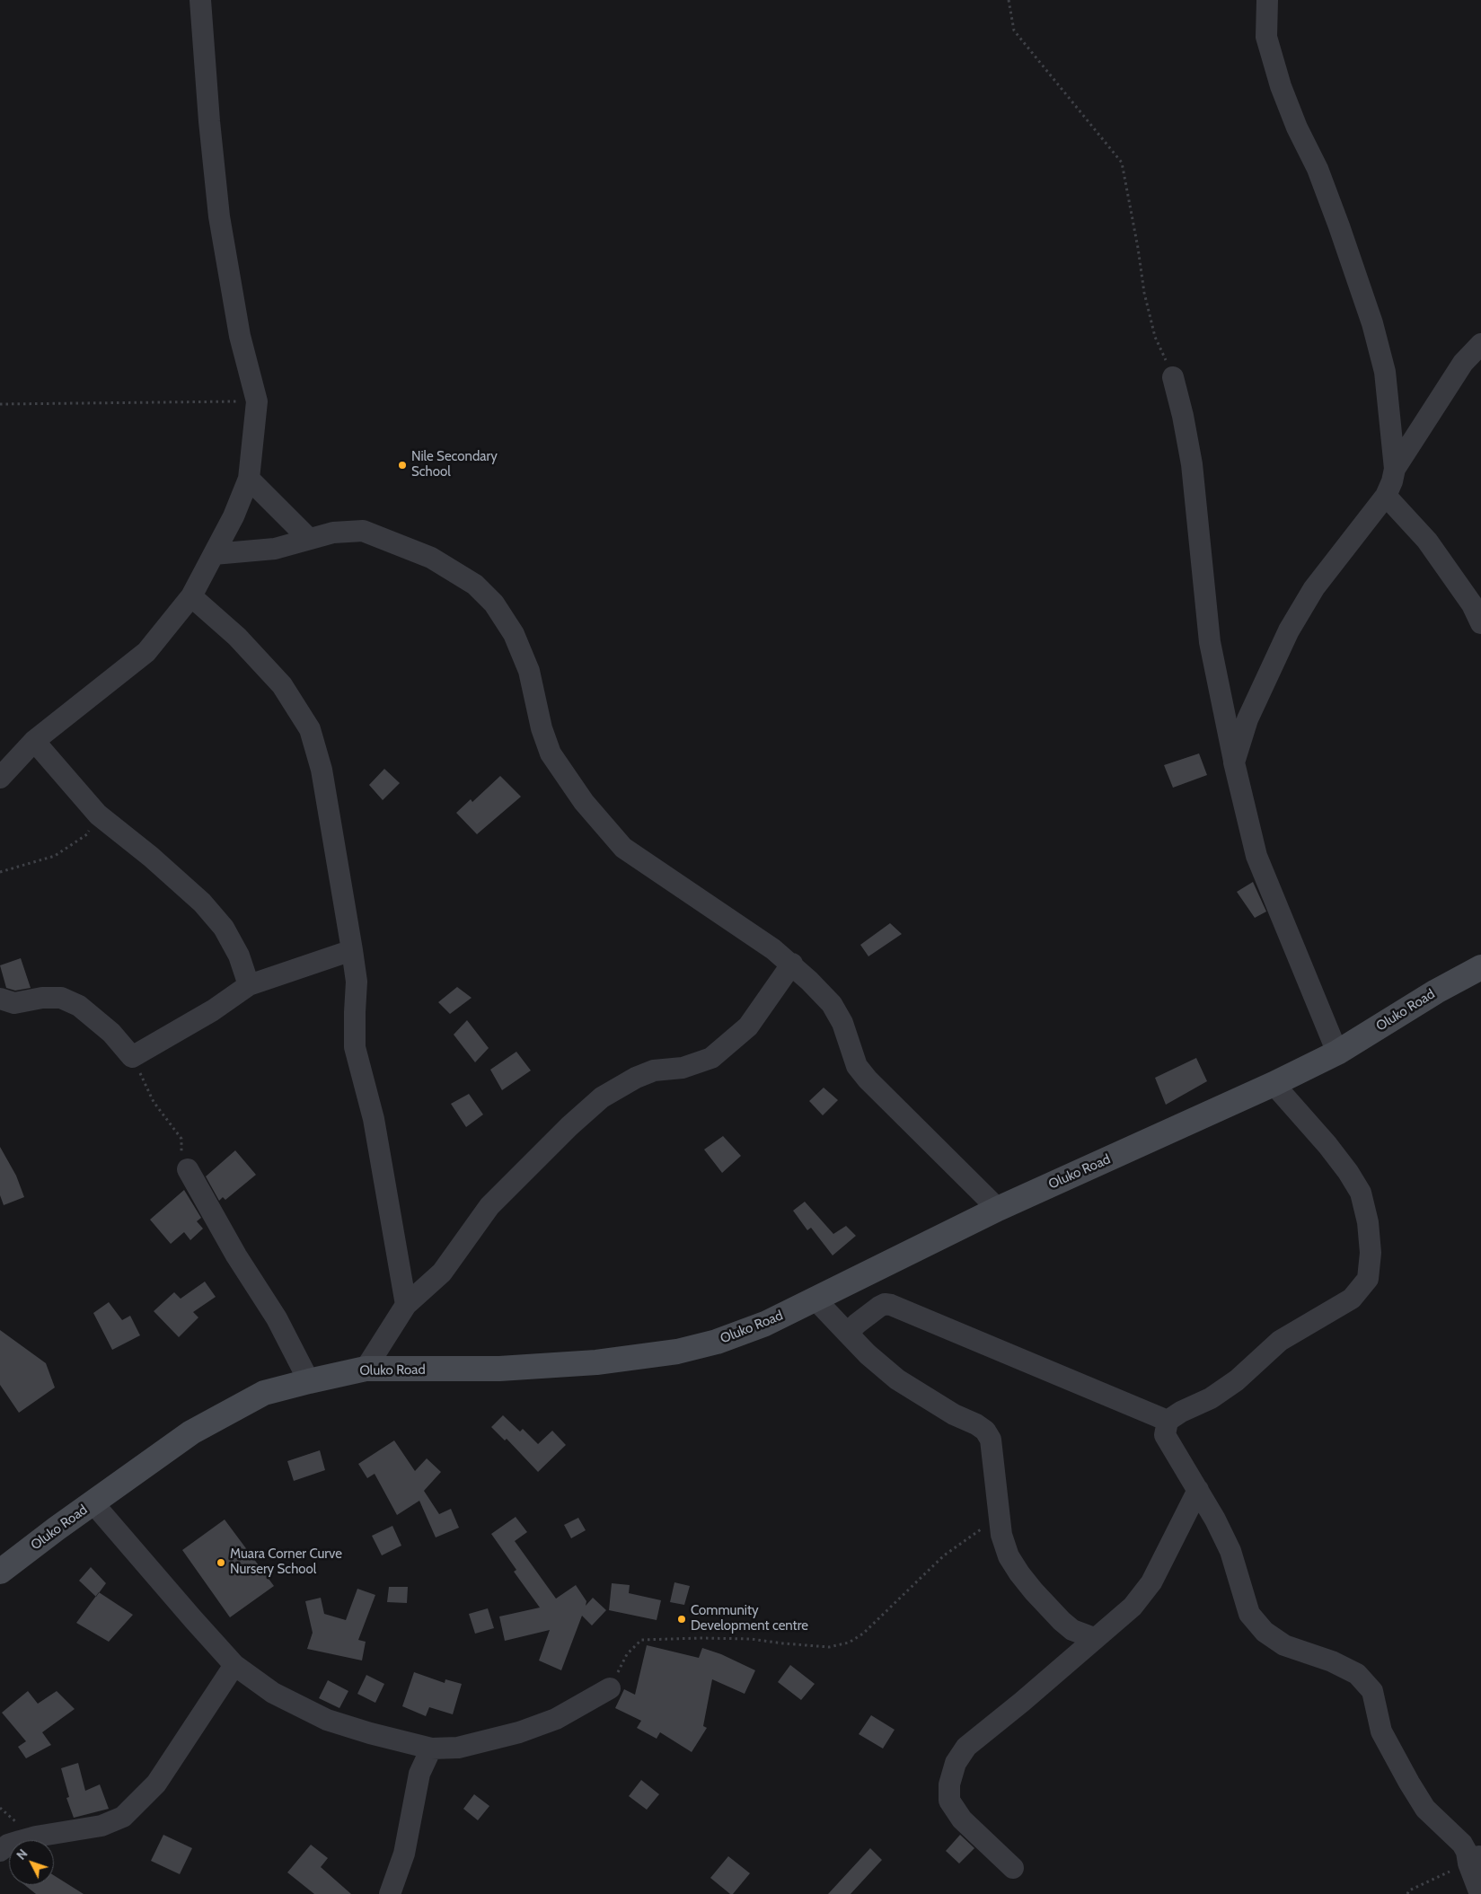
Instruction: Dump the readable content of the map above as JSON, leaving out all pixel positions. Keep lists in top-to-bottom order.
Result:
{
  "streets": {
    "main road": ["Oluko Road"]
  },
  "places": ["Nile Secondary School", "Muara Corner Curve Nursery School", "Community Development centre"],
  "north": "top left"
}
